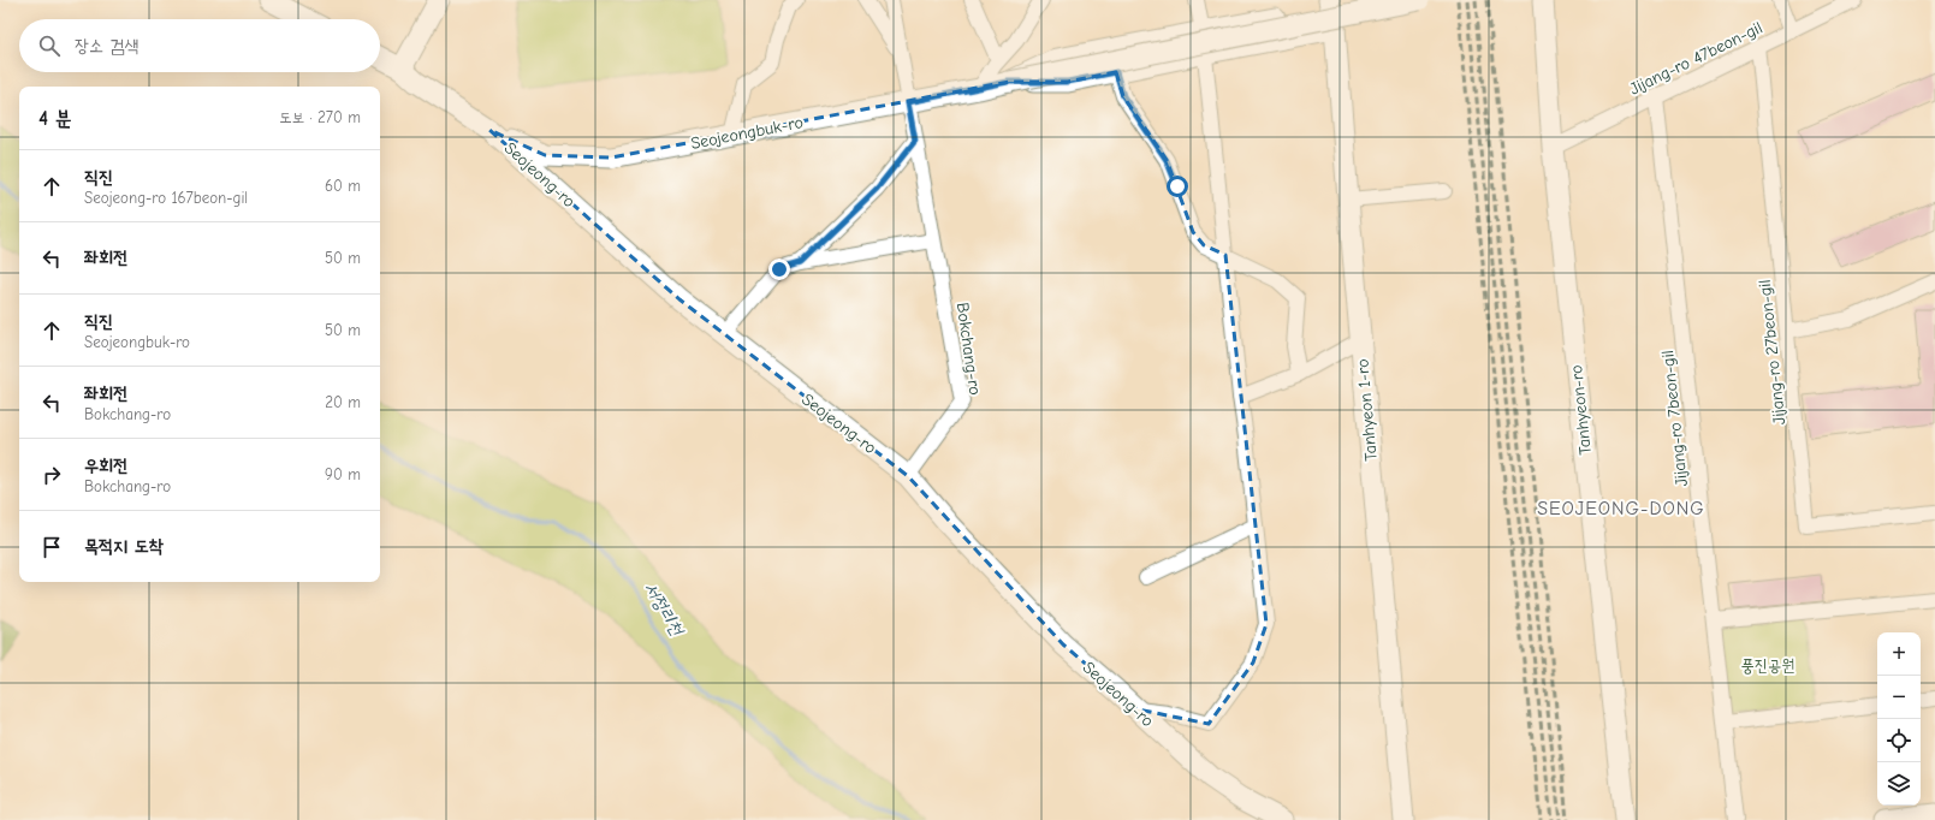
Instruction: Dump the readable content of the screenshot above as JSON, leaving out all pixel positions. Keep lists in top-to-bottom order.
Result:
{
  "streets": {
    "street": [
      "Jijang-ro 47beon-gil",
      "Seojeongbuk-ro",
      "Seojeong-ro",
      "Bokchang-ro",
      "Jijang-ro 27beon-gil",
      "Tanhyeon 1-ro",
      "Tanhyeon-ro",
      "Jijang-ro 7beon-gil"
    ]
  },
  "crossings": [
    ["Jijang-ro 47beon-gil", "Jijang-ro 27beon-gil"],
    ["Jijang-ro 47beon-gil", "Tanhyeon-ro"],
    ["Jijang-ro 47beon-gil", "Jijang-ro 7beon-gil"],
    ["Seojeongbuk-ro", "Seojeong-ro"],
    ["Seojeongbuk-ro", "Bokchang-ro"],
    ["Seojeong-ro", "Bokchang-ro"]
  ],
  "districts": ["SEOJEONG-DONG"],
  "water": ["서정리천"],
  "parks": ["풍진공원"],
  "page": {
    "search": "장소 검색",
    "heading": ["4 분", "도보 · 270 m"],
    "list": [
      ["직진", "Seojeong-ro 167beon-gil", "60 m"],
      ["좌회전", "50 m"],
      ["직진", "Seojeongbuk-ro", "50 m"],
      ["좌회전", "Bokchang-ro", "20 m"],
      ["우회전", "Bokchang-ro", "90 m"],
      "목적지 도착"
    ],
    "map_buttons": ["+", "−"]
  }
}
